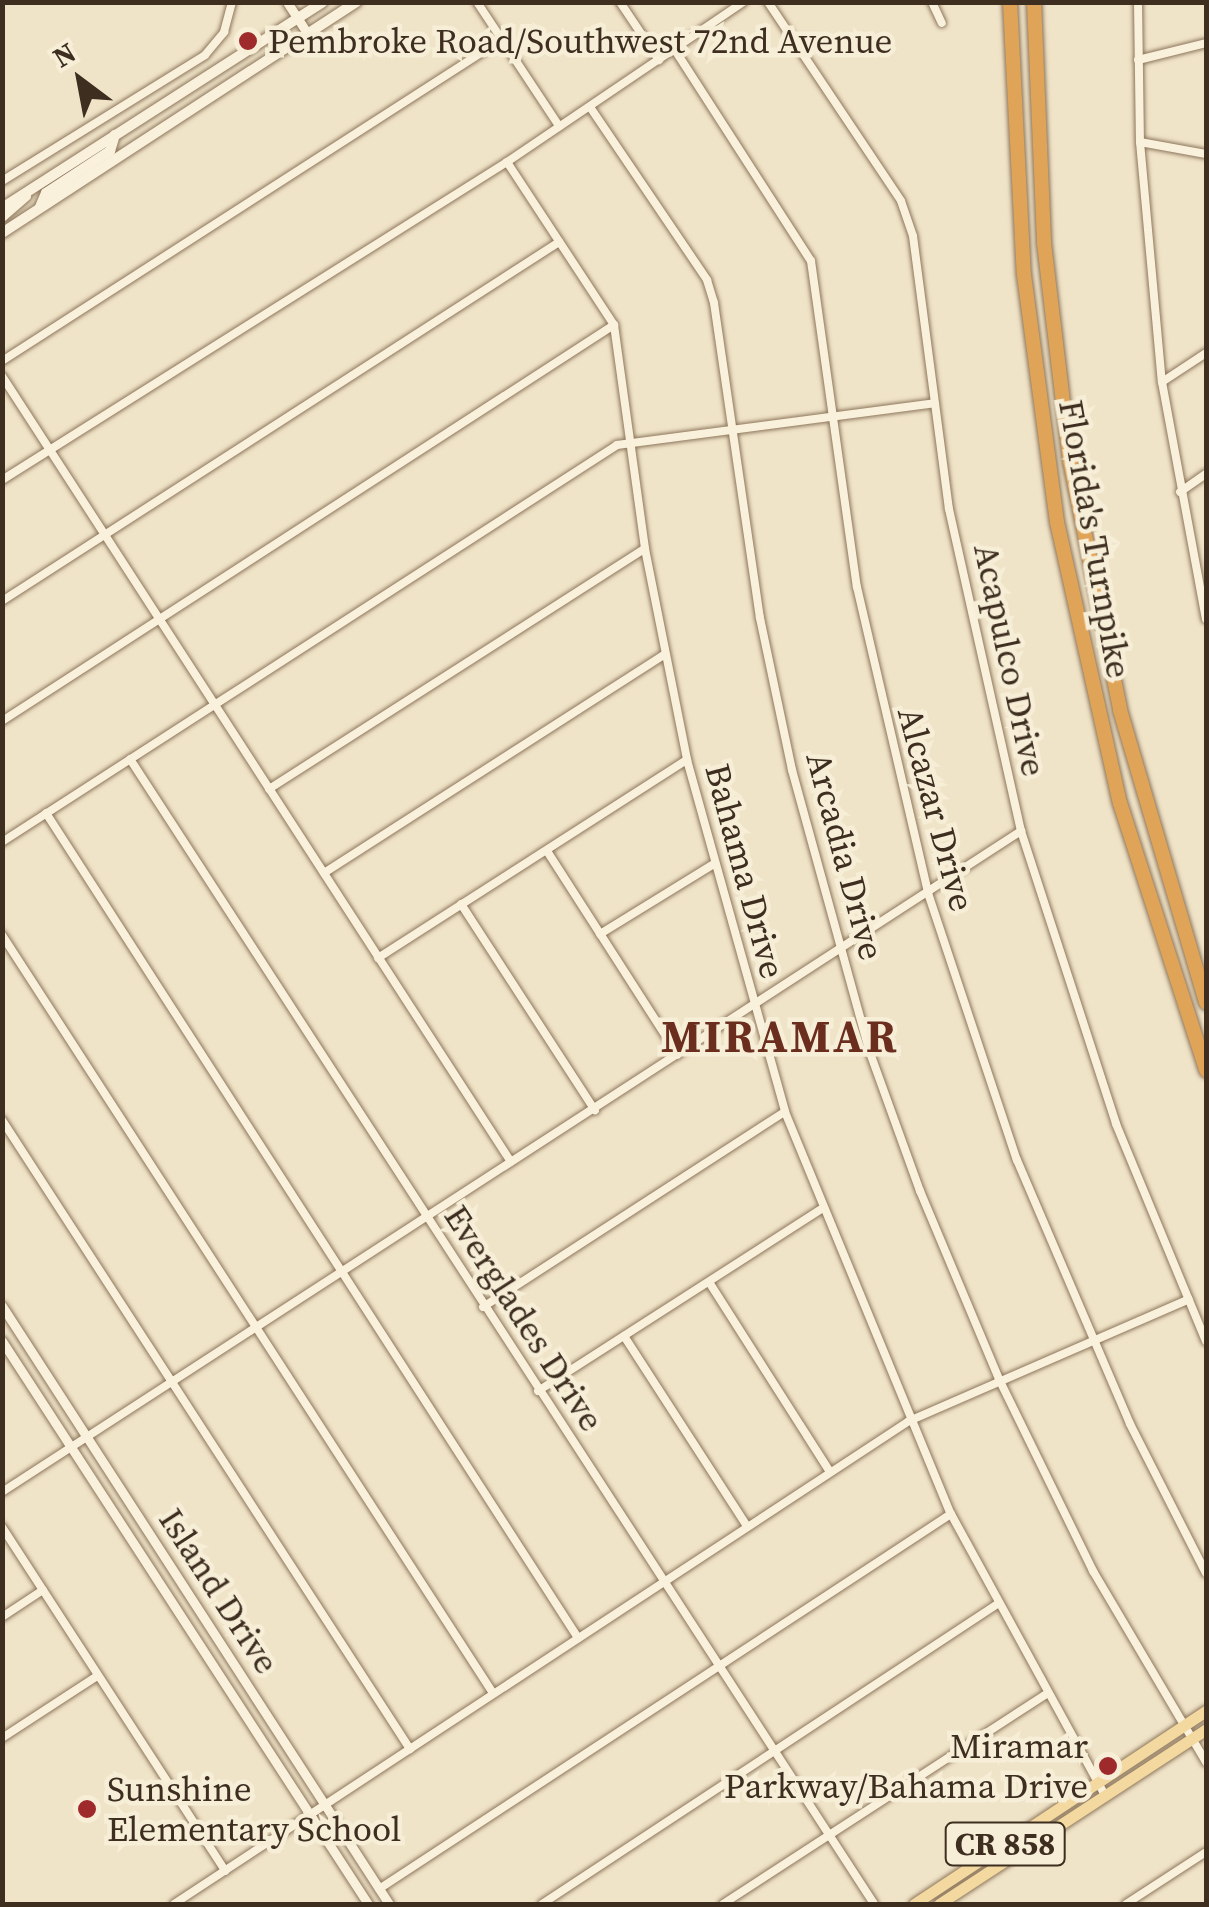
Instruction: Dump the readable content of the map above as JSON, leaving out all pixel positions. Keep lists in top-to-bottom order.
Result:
{
  "streets": {
    "highway": ["Florida's Turnpike"],
    "main road": ["CR 858"],
    "street": [
      "Acapulco Drive",
      "Alcazar Drive",
      "Arcadia Drive",
      "Bahama Drive",
      "Everglades Drive",
      "Island Drive"
    ]
  },
  "crossings": [
    ["Arcadia Drive", "CR 858"],
    ["Bahama Drive", "CR 858"]
  ],
  "districts": ["MIRAMAR"],
  "places": ["Pembroke Road/Southwest 72nd Avenue", "Miramar Parkway/Bahama Drive", "Sunshine Elementary School"],
  "north": "top left"
}
